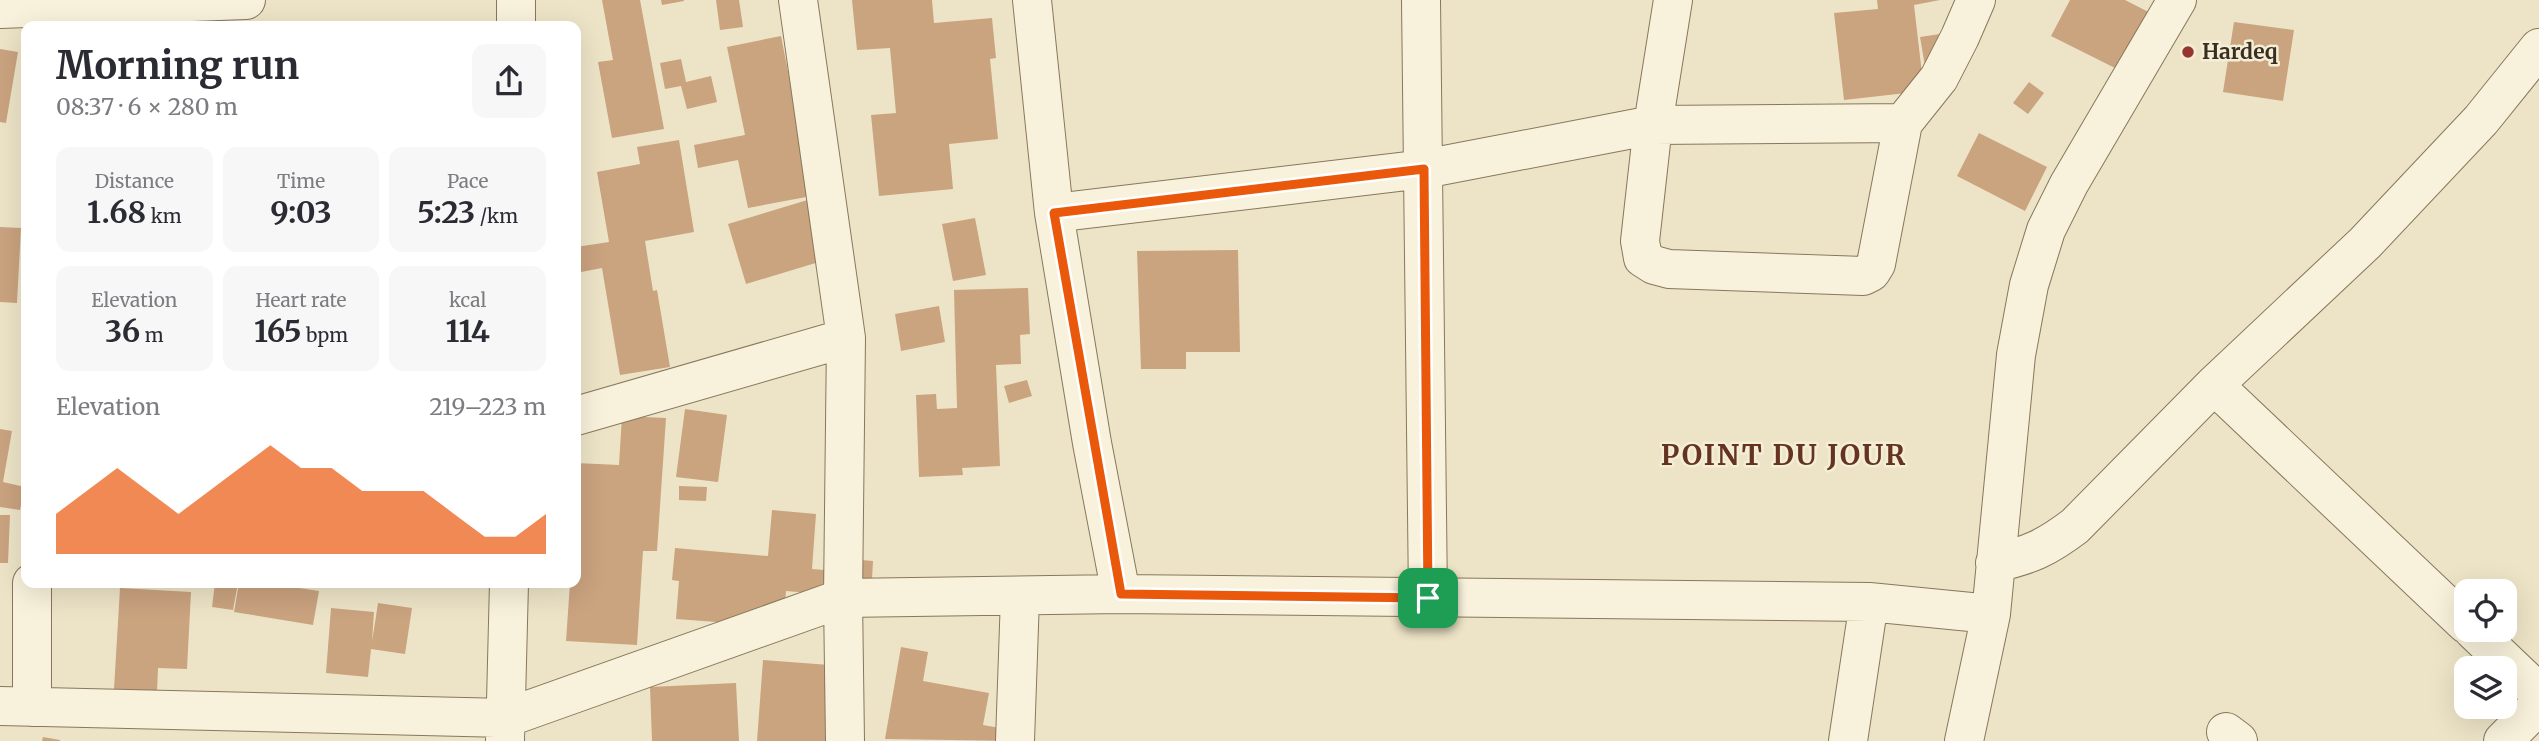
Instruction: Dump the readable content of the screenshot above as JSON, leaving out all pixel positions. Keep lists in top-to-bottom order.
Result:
{
  "districts": ["POINT DU JOUR"],
  "places": ["Hardeq"],
  "page": {
    "heading": ["Morning run", "08:37 · 6 × 280 m"],
    "stats": [
      ["Distance", "1.68 km"],
      ["Time", "9:03"],
      ["Pace", "5:23 /km"],
      ["Elevation", "36 m"],
      ["Heart rate", "165 bpm"],
      ["kcal", "114"]
    ],
    "chart": ["Elevation", "219–223 m"]
  }
}
